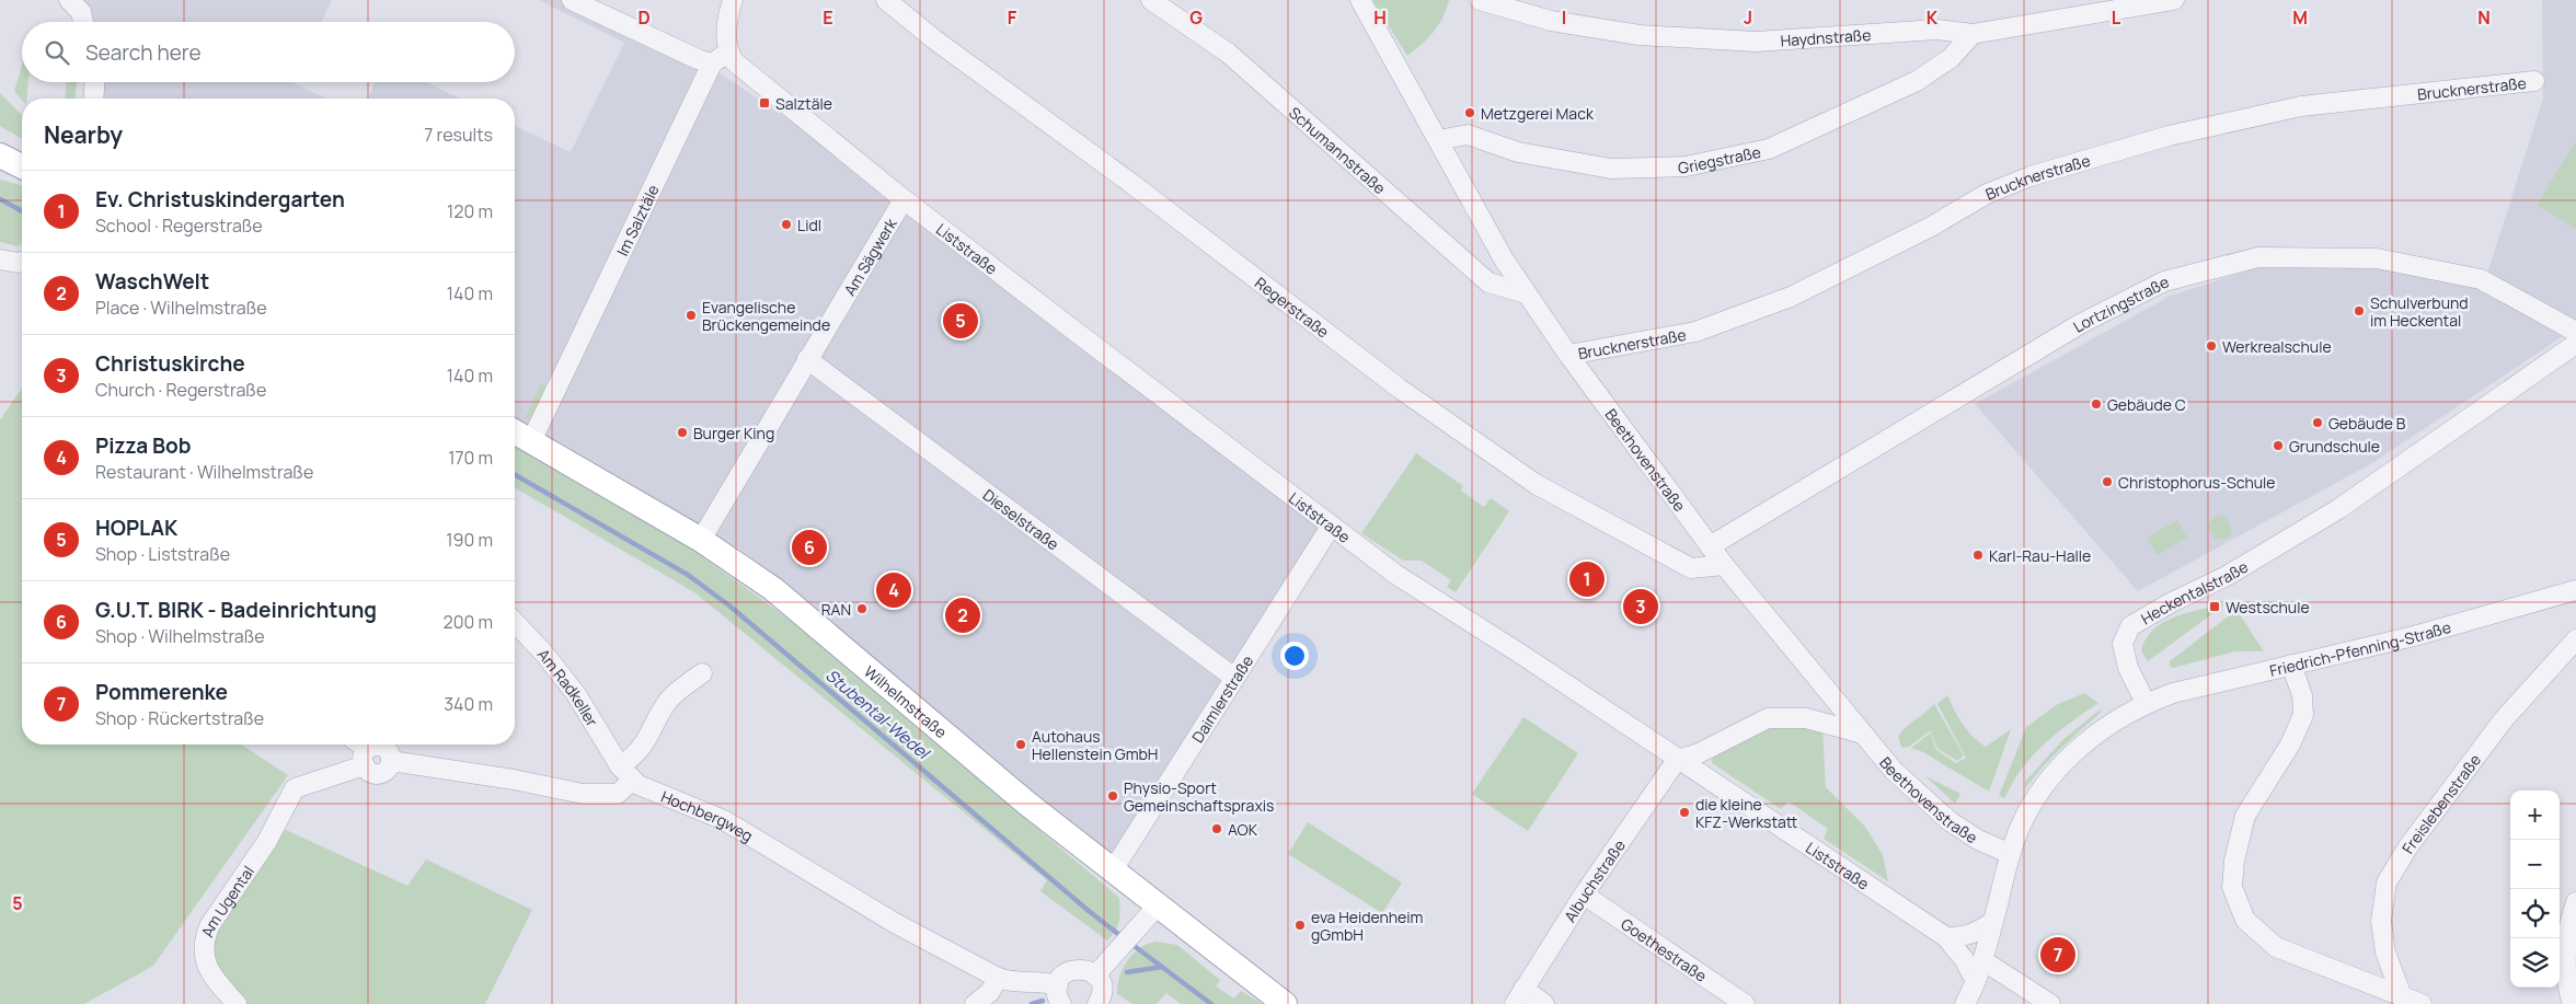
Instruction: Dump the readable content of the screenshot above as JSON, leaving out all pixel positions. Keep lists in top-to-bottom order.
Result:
{
  "streets": {
    "main road": ["Wilhelmstraße"],
    "street": [
      "Haydnstraße",
      "Brucknerstraße",
      "Schumannstraße",
      "Griegstraße",
      "Im Salztäle",
      "Liststraße",
      "Am Sägwerk",
      "Lortzingstraße",
      "Regerstraße",
      "Beethovenstraße",
      "Dieselstraße",
      "Heckentalstraße",
      "Friedrich-Pfenning-Straße",
      "Am Radkeller",
      "Daimlerstraße",
      "Freislebenstraße",
      "Hochbergweg",
      "Albuchstraße",
      "Am Ugental",
      "Goethestraße"
    ]
  },
  "crossings": [
    ["Haydnstraße", "Griegstraße"],
    ["Brucknerstraße", "Beethovenstraße"],
    ["Schumannstraße", "Beethovenstraße"],
    ["Griegstraße", "Beethovenstraße"],
    ["Im Salztäle", "Liststraße"],
    ["Im Salztäle", "Wilhelmstraße"],
    ["Liststraße", "Am Sägwerk"],
    ["Liststraße", "Daimlerstraße"],
    ["Liststraße", "Albuchstraße"],
    ["Am Sägwerk", "Dieselstraße"],
    ["Am Sägwerk", "Wilhelmstraße"],
    ["Lortzingstraße", "Beethovenstraße"],
    ["Regerstraße", "Beethovenstraße"],
    ["Dieselstraße", "Daimlerstraße"],
    ["Heckentalstraße", "Friedrich-Pfenning-Straße"],
    ["Am Radkeller", "Hochbergweg"],
    ["Daimlerstraße", "Wilhelmstraße"],
    ["Albuchstraße", "Goethestraße"]
  ],
  "water": ["Stubental-Wedel"],
  "places": {
    "transit": ["Salztäle", "Westschule"],
    "other": [
      "Metzgerei Mack",
      "Lidl",
      "Schulverbund im Heckental",
      "Evangelische Brückengemeinde",
      "Werkrealschule",
      "Gebäude C",
      "Gebäude B",
      "Burger King",
      "Grundschule",
      "Christophorus-Schule",
      "Karl-Rau-Halle",
      "RAN",
      "Autohaus Hellenstein GmbH",
      "Physio-Sport Gemeinschaftspraxis",
      "die kleine KFZ-Werkstatt",
      "AOK",
      "eva Heidenheim gGmbH"
    ]
  },
  "page": {
    "search": "Search here",
    "heading": ["Nearby", "7 results"],
    "list": [
      {
        "mark": "1",
        "name": "Ev. Christuskindergarten",
        "note": "School · Regerstraße",
        "value": "120 m"
      },
      {
        "mark": "2",
        "name": "WaschWelt",
        "note": "Place · Wilhelmstraße",
        "value": "140 m"
      },
      {
        "mark": "3",
        "name": "Christuskirche",
        "note": "Church · Regerstraße",
        "value": "140 m"
      },
      {
        "mark": "4",
        "name": "Pizza Bob",
        "note": "Restaurant · Wilhelmstraße",
        "value": "170 m"
      },
      {
        "mark": "5",
        "name": "HOPLAK",
        "note": "Shop · Liststraße",
        "value": "190 m"
      },
      {
        "mark": "6",
        "name": "G.U.T. BIRK - Badeinrichtung",
        "note": "Shop · Wilhelmstraße",
        "value": "200 m"
      },
      {
        "mark": "7",
        "name": "Pommerenke",
        "note": "Shop · Rückertstraße",
        "value": "340 m"
      }
    ],
    "pins": [
      "5",
      "6",
      "1",
      "4",
      "3",
      "2",
      "7"
    ],
    "map_buttons": ["+", "−"]
  },
  "grid": {
    "columns": [
      "D",
      "E",
      "F",
      "G",
      "H",
      "I",
      "J",
      "K",
      "L",
      "M",
      "N"
    ],
    "rows": ["5"]
  }
}
